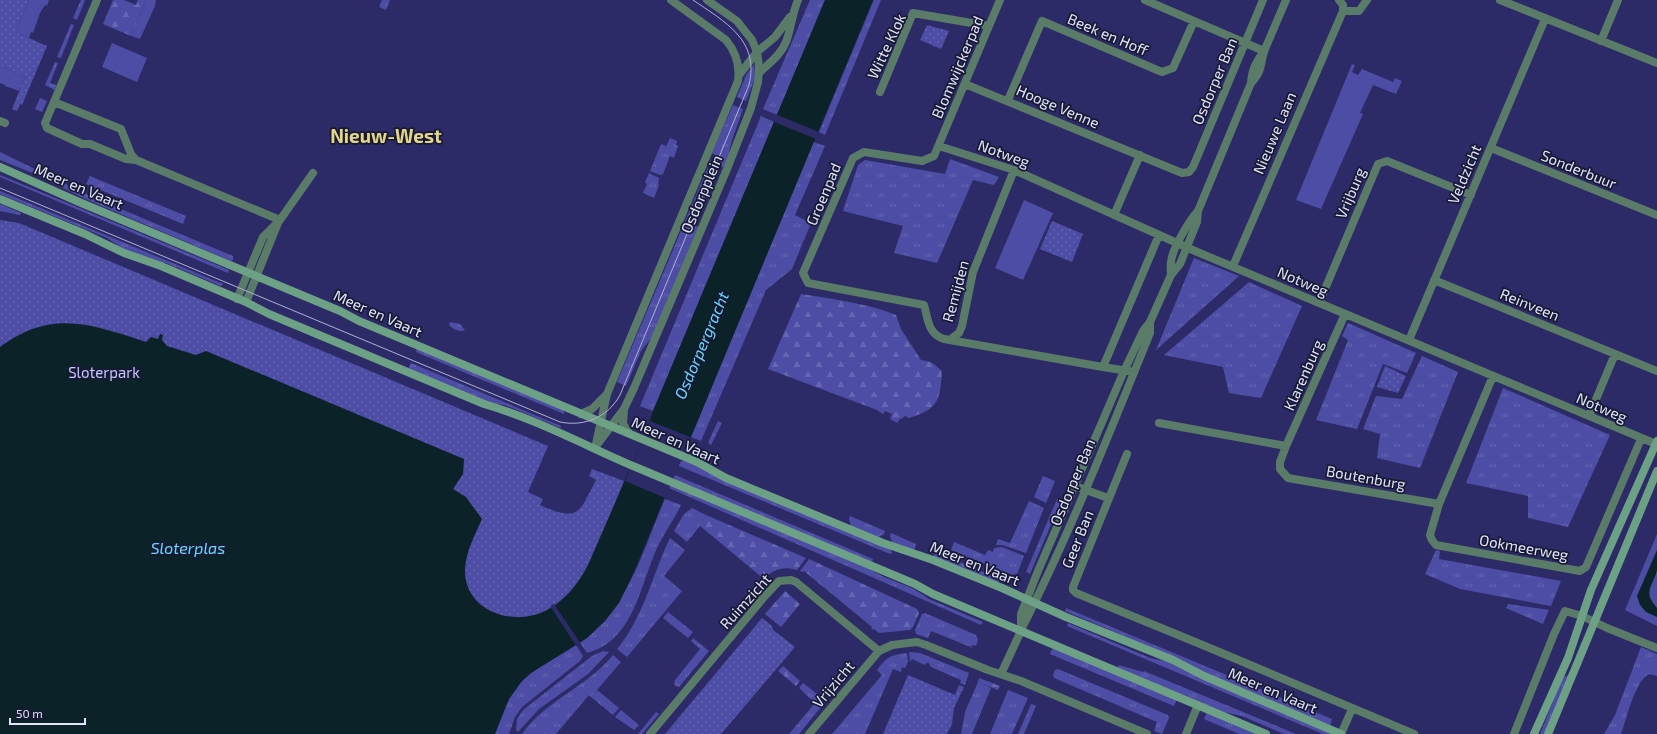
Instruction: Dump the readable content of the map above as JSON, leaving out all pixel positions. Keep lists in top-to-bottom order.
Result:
{
  "streets": {
    "main road": ["Meer en Vaart"],
    "street": [
      "Beek en Hoff",
      "Witte Klok",
      "Blomwijckerpad",
      "Osdorper Ban",
      "Hooge Venne",
      "Nieuwe Laan",
      "Notweg",
      "Sonderbuur",
      "Veldzicht",
      "Vrijburg",
      "Osdorpplein",
      "Groenpad",
      "Remijden",
      "Reinveen",
      "Klarenburg",
      "Boutenburg",
      "Geer Ban",
      "Ookmeerweg",
      "Ruimzicht",
      "Vrijzicht"
    ]
  },
  "crossings": [
    ["Beek en Hoff", "Hooge Venne"],
    ["Witte Klok", "Blomwijckerpad"],
    ["Blomwijckerpad", "Hooge Venne"],
    ["Blomwijckerpad", "Notweg"],
    ["Blomwijckerpad", "Groenpad"],
    ["Osdorper Ban", "Hooge Venne"],
    ["Osdorper Ban", "Notweg"],
    ["Osdorper Ban", "Meer en Vaart"],
    ["Osdorper Ban", "Geer Ban"],
    ["Nieuwe Laan", "Notweg"],
    ["Notweg", "Veldzicht"],
    ["Notweg", "Vrijburg"],
    ["Notweg", "Remijden"],
    ["Notweg", "Klarenburg"],
    ["Notweg", "Ookmeerweg"],
    ["Sonderbuur", "Veldzicht"],
    ["Veldzicht", "Vrijburg"],
    ["Veldzicht", "Reinveen"],
    ["Meer en Vaart", "Osdorpplein"],
    ["Meer en Vaart", "Geer Ban"],
    ["Groenpad", "Remijden"],
    ["Klarenburg", "Boutenburg"],
    ["Boutenburg", "Ookmeerweg"],
    ["Ruimzicht", "Vrijzicht"]
  ],
  "districts": ["Nieuw-West"],
  "water": ["Osdorpergracht", "Sloterplas"],
  "parks": ["Sloterpark"],
  "scale_bar": "50 m"
}
